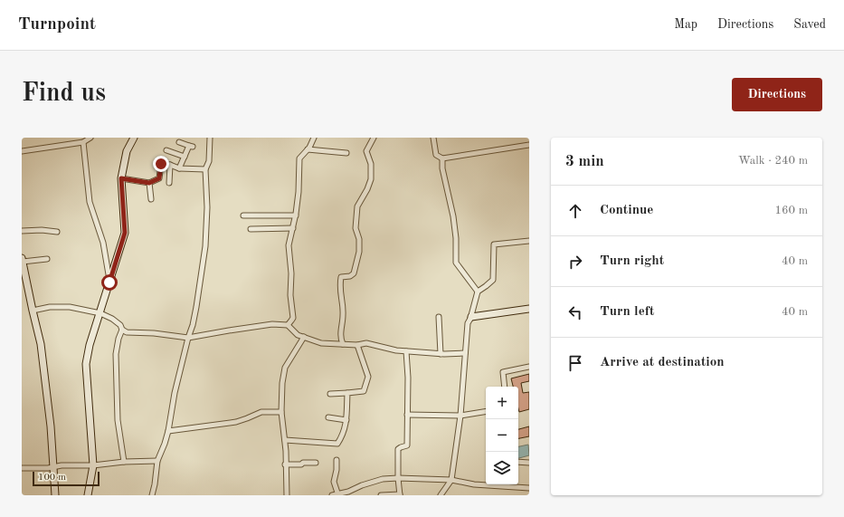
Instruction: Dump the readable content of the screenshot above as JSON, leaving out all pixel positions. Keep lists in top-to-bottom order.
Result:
{
  "scale_bar": "100 m",
  "page": {
    "header": "Turnpoint",
    "nav": ["Map", "Directions", "Saved"],
    "buttons": "Directions",
    "title": "Find us",
    "heading": ["3 min", "Walk · 240 m"],
    "list": [
      ["Continue", "160 m"],
      ["Turn right", "40 m"],
      ["Turn left", "40 m"],
      "Arrive at destination"
    ],
    "map_buttons": ["+", "−"],
    "scale": "100 m"
  }
}
